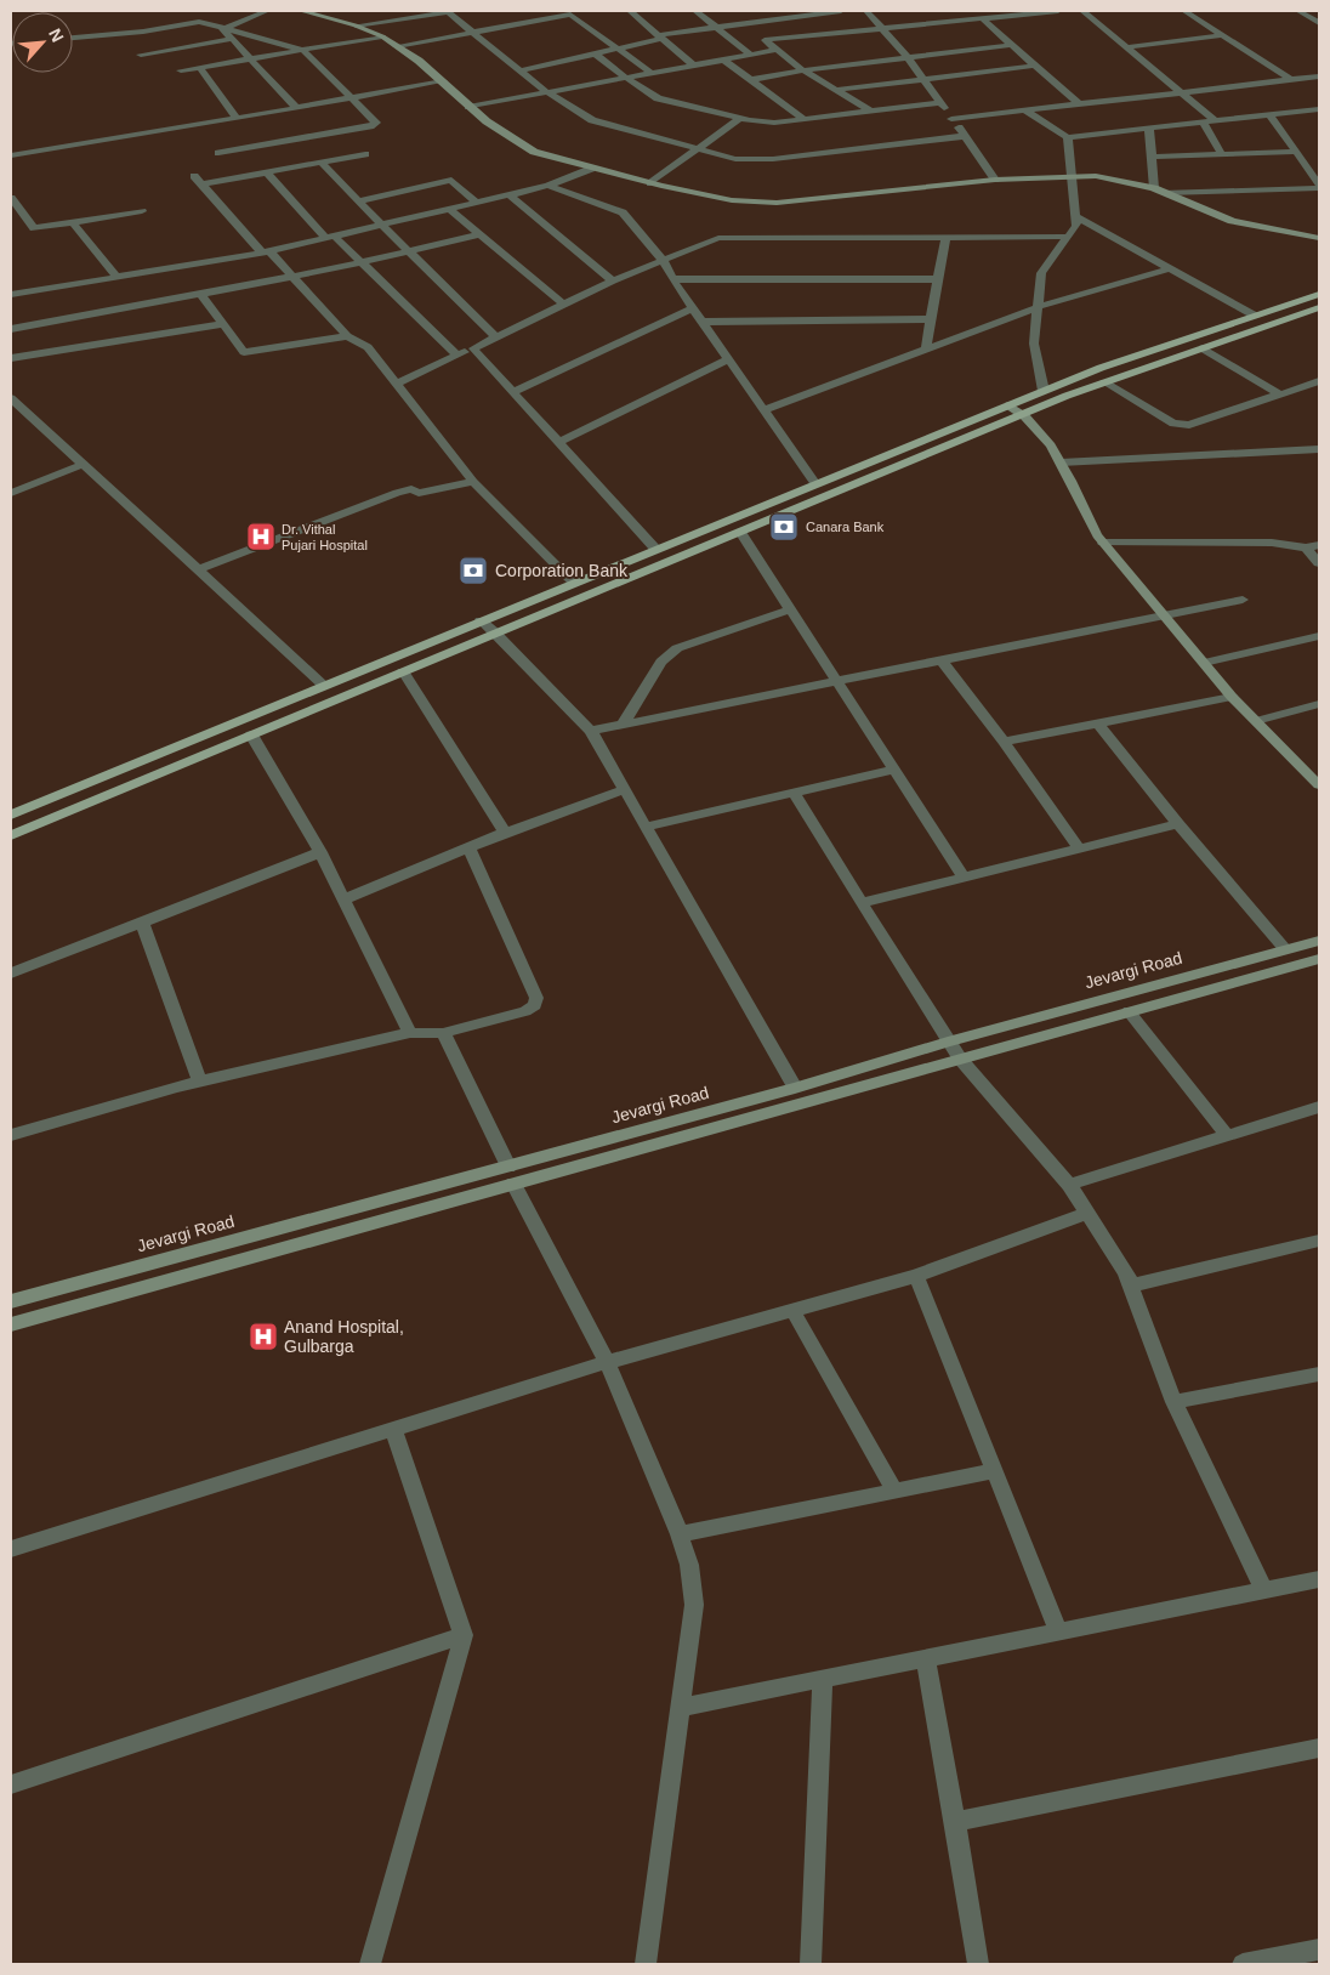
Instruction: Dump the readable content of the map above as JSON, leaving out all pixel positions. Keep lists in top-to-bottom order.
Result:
{
  "streets": {
    "street": ["Jevargi Road"]
  },
  "places": {
    "bank": ["Canara Bank", "Corporation Bank"],
    "hospital": ["Dr. Vithal Pujari Hospital", "Anand Hospital, Gulbarga"]
  },
  "north": "top right"
}
